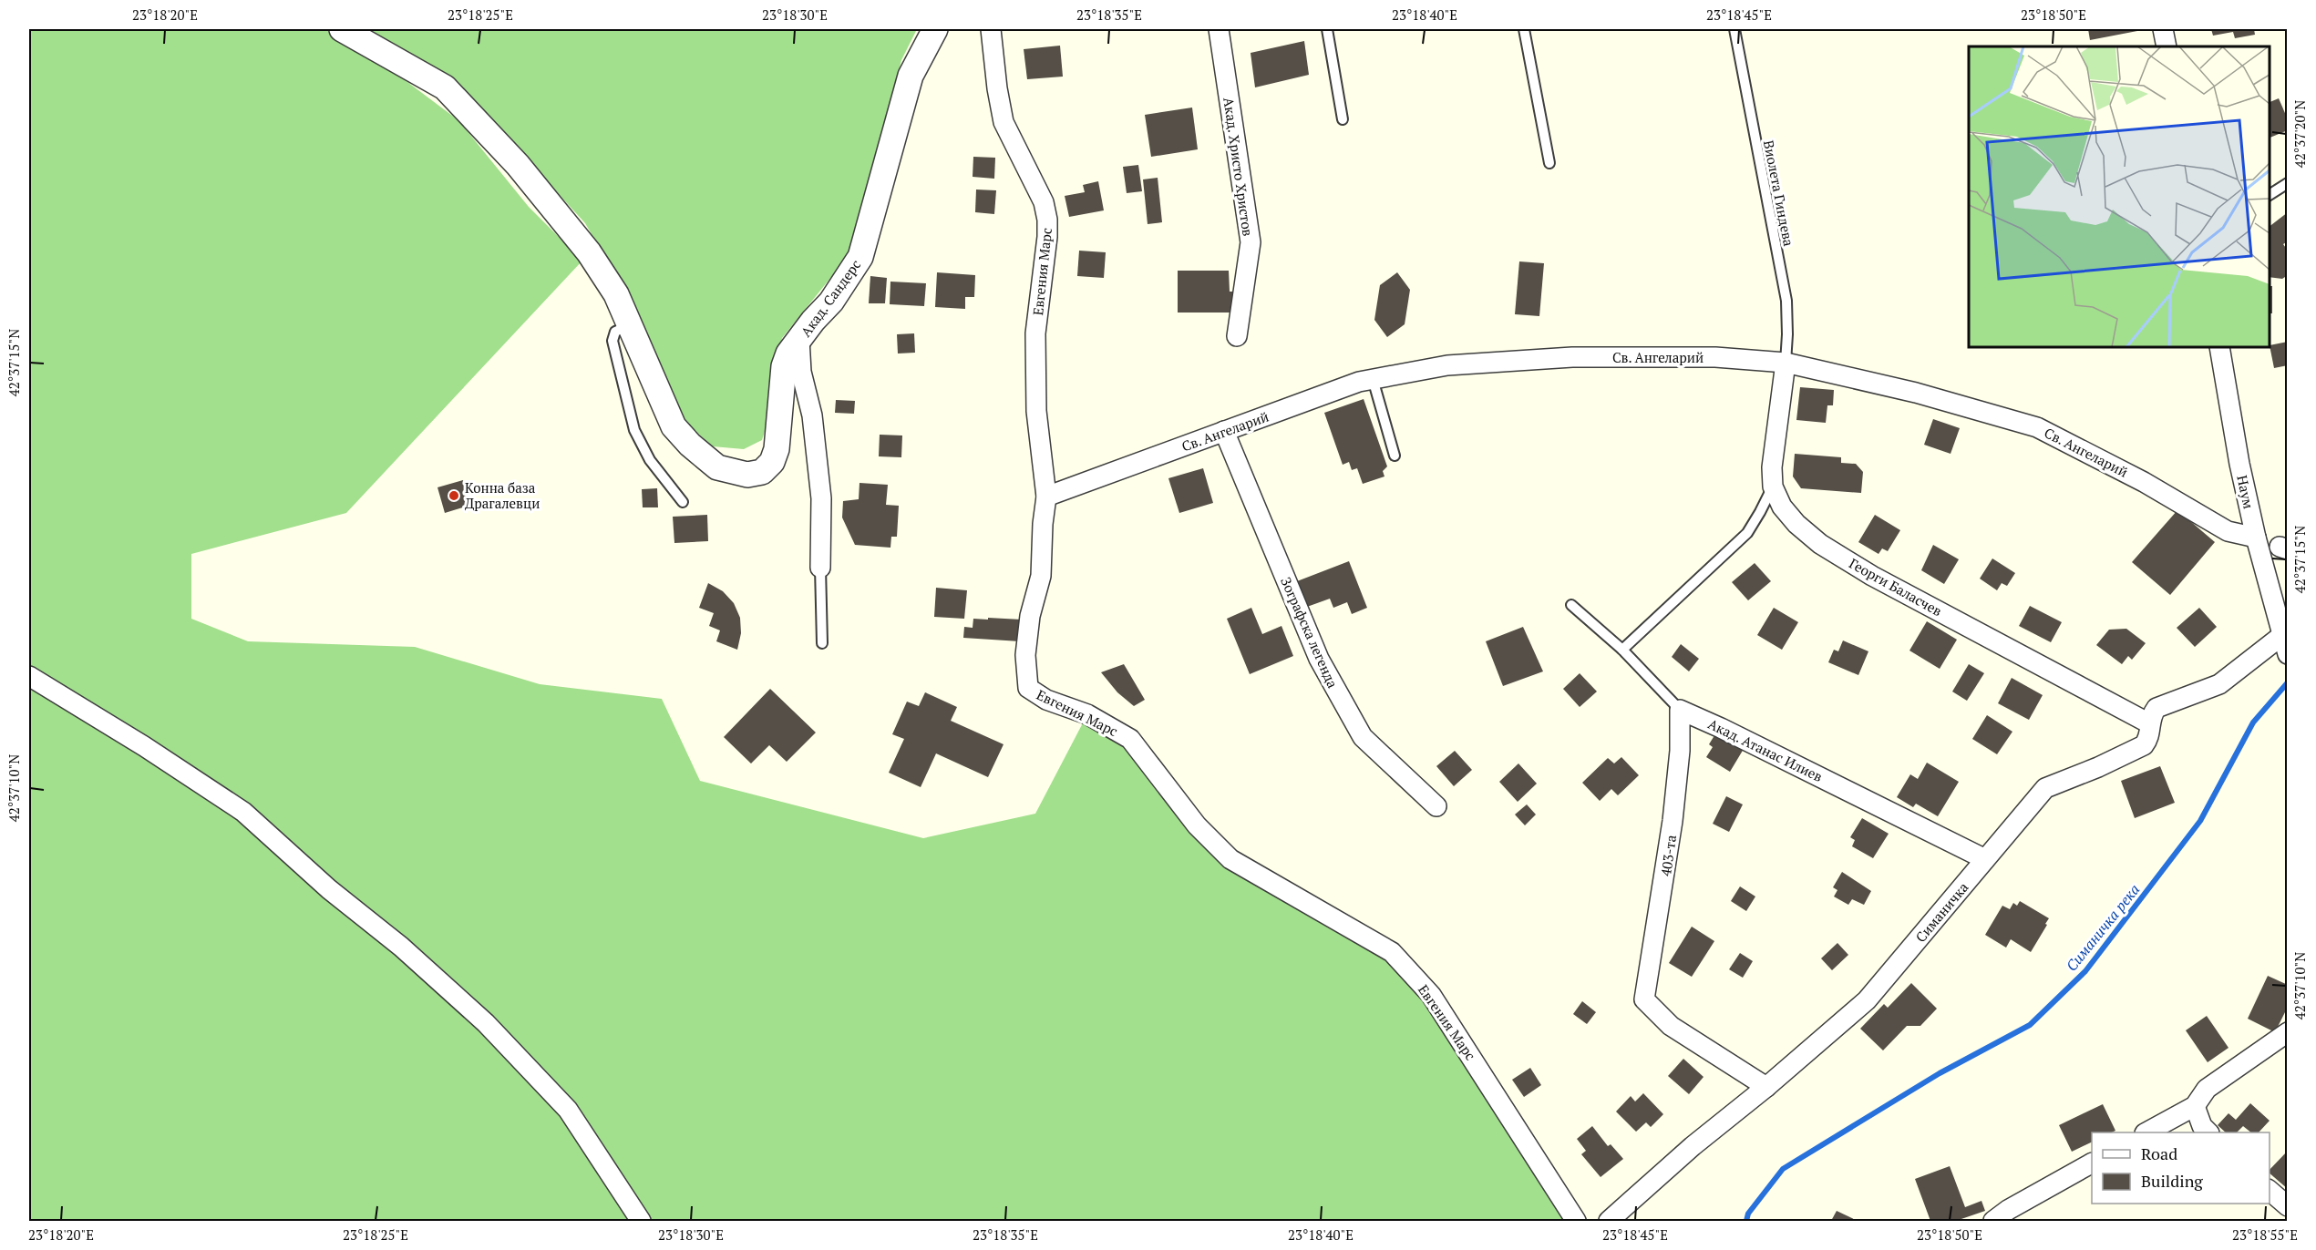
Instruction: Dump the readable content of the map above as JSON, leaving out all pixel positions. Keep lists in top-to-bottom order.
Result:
{
  "streets": {
    "street": [
      "Акад. Христо Христов",
      "Евгения Марс",
      "Акад. Сандерс",
      "Св. Ангеларий",
      "Наум",
      "Георги Баласчев",
      "Зографска легенда",
      "Акад. Атанас Илиев",
      "403-та",
      "Симаничка"
    ],
    "lane": ["Виолета Гиндева"]
  },
  "crossings": [
    ["Виолета Гиндева", "Св. Ангеларий"],
    ["Виолета Гиндева", "Георги Баласчев"],
    ["Евгения Марс", "Св. Ангеларий"],
    ["Св. Ангеларий", "Наум"],
    ["Св. Ангеларий", "Георги Баласчев"],
    ["Св. Ангеларий", "Зографска легенда"],
    ["Наум", "Симаничка"],
    ["Георги Баласчев", "Симаничка"],
    ["Акад. Атанас Илиев", "403-та"],
    ["Акад. Атанас Илиев", "Симаничка"],
    ["403-та", "Симаничка"]
  ],
  "water": ["Симаничка река"],
  "places": ["Конна база Драгалевци"],
  "legend": ["Road", "Building"],
  "coordinates": [
    "23°18'20\"E",
    "23°18'25\"E",
    "23°18'30\"E",
    "23°18'35\"E",
    "23°18'40\"E",
    "23°18'45\"E",
    "23°18'50\"E",
    "42°37'20\"N",
    "42°37'15\"N",
    "42°37'10\"N",
    "23°18'55\"E"
  ]
}
